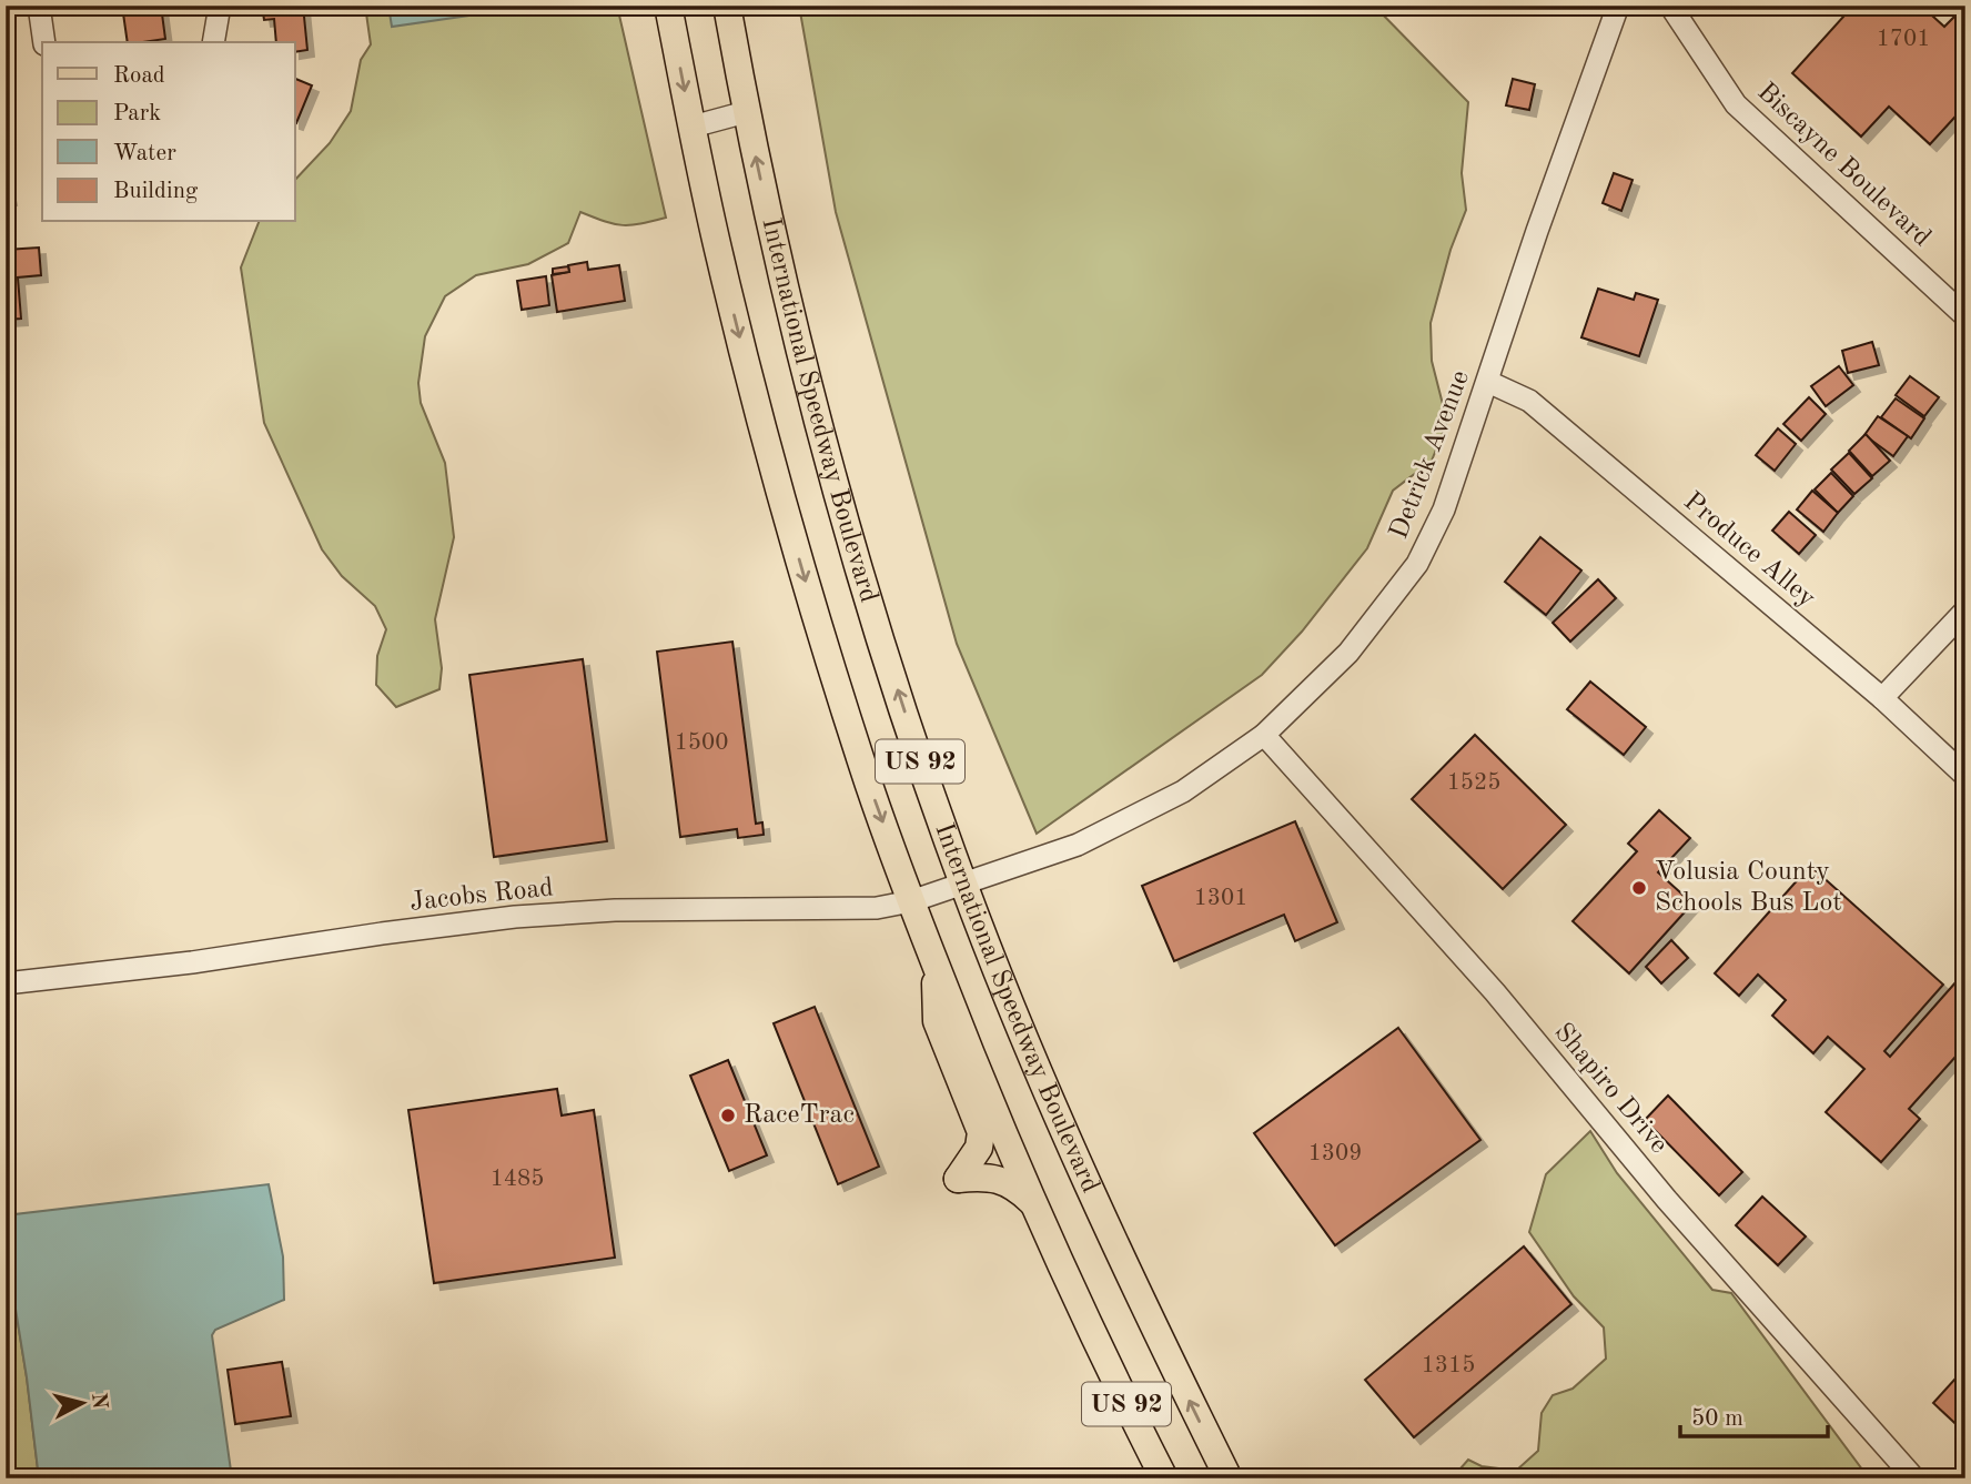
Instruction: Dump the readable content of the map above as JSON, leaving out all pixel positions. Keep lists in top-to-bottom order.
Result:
{
  "streets": {
    "main road": ["International Speedway Boulevard", "US 92"],
    "street": [
      "Biscayne Boulevard",
      "Detrick Avenue",
      "Produce Alley",
      "Jacobs Road",
      "Shapiro Drive"
    ]
  },
  "crossings": [
    ["International Speedway Boulevard", "Detrick Avenue"],
    ["International Speedway Boulevard", "Jacobs Road"],
    ["Detrick Avenue", "Produce Alley"],
    ["Detrick Avenue", "Jacobs Road"],
    ["Detrick Avenue", "Shapiro Drive"]
  ],
  "places": ["Volusia County Schools Bus Lot", "RaceTrac"],
  "house_numbers": [
    "1701",
    "1500",
    "1525",
    "1301",
    "1309",
    "1485",
    "1315"
  ],
  "legend": [
    "Road",
    "Park",
    "Water",
    "Building"
  ],
  "scale_bar": "50 m",
  "north": "right"
}
